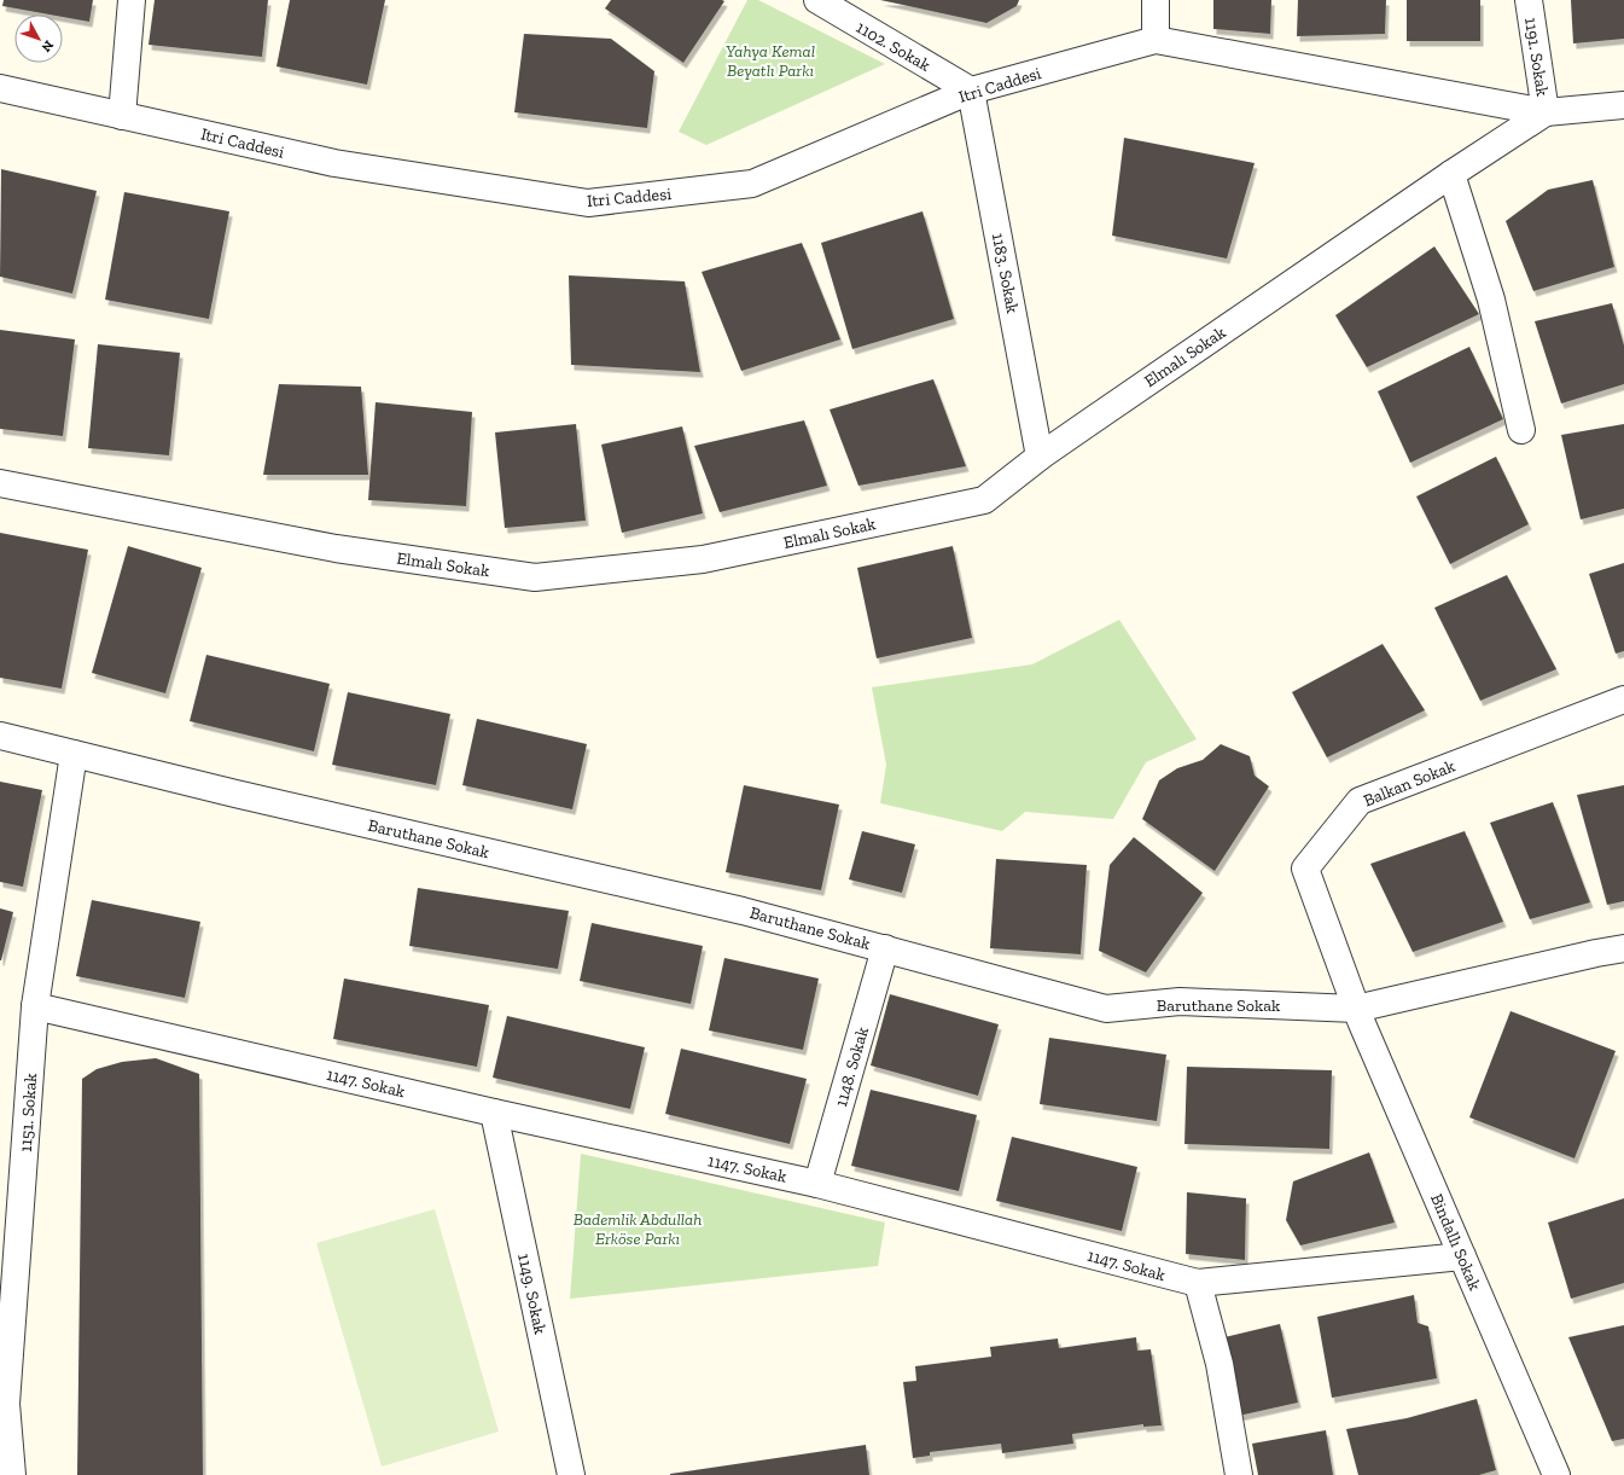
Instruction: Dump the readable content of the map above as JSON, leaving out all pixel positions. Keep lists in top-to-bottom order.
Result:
{
  "streets": {
    "street": [
      "1102. Sokak",
      "1191. Sokak",
      "Itri Caddesi",
      "1183. Sokak",
      "Elmalı Sokak",
      "Balkan Sokak",
      "Baruthane Sokak",
      "1148. Sokak",
      "1147. Sokak",
      "1151. Sokak",
      "Bindallı Sokak",
      "1149. Sokak"
    ]
  },
  "crossings": [
    ["1102. Sokak", "Itri Caddesi"],
    ["1102. Sokak", "1183. Sokak"],
    ["1191. Sokak", "Elmalı Sokak"],
    ["Itri Caddesi", "1183. Sokak"],
    ["1183. Sokak", "Elmalı Sokak"],
    ["Balkan Sokak", "Baruthane Sokak"],
    ["Balkan Sokak", "Bindallı Sokak"],
    ["Baruthane Sokak", "1148. Sokak"],
    ["Baruthane Sokak", "1151. Sokak"],
    ["Baruthane Sokak", "Bindallı Sokak"],
    ["1148. Sokak", "1147. Sokak"],
    ["1147. Sokak", "1151. Sokak"],
    ["1147. Sokak", "Bindallı Sokak"],
    ["1147. Sokak", "1149. Sokak"]
  ],
  "parks": ["Yahya Kemal Beyatlı Parkı", "Bademlik Abdullah Erköse Parkı"],
  "north": "bottom right"
}
